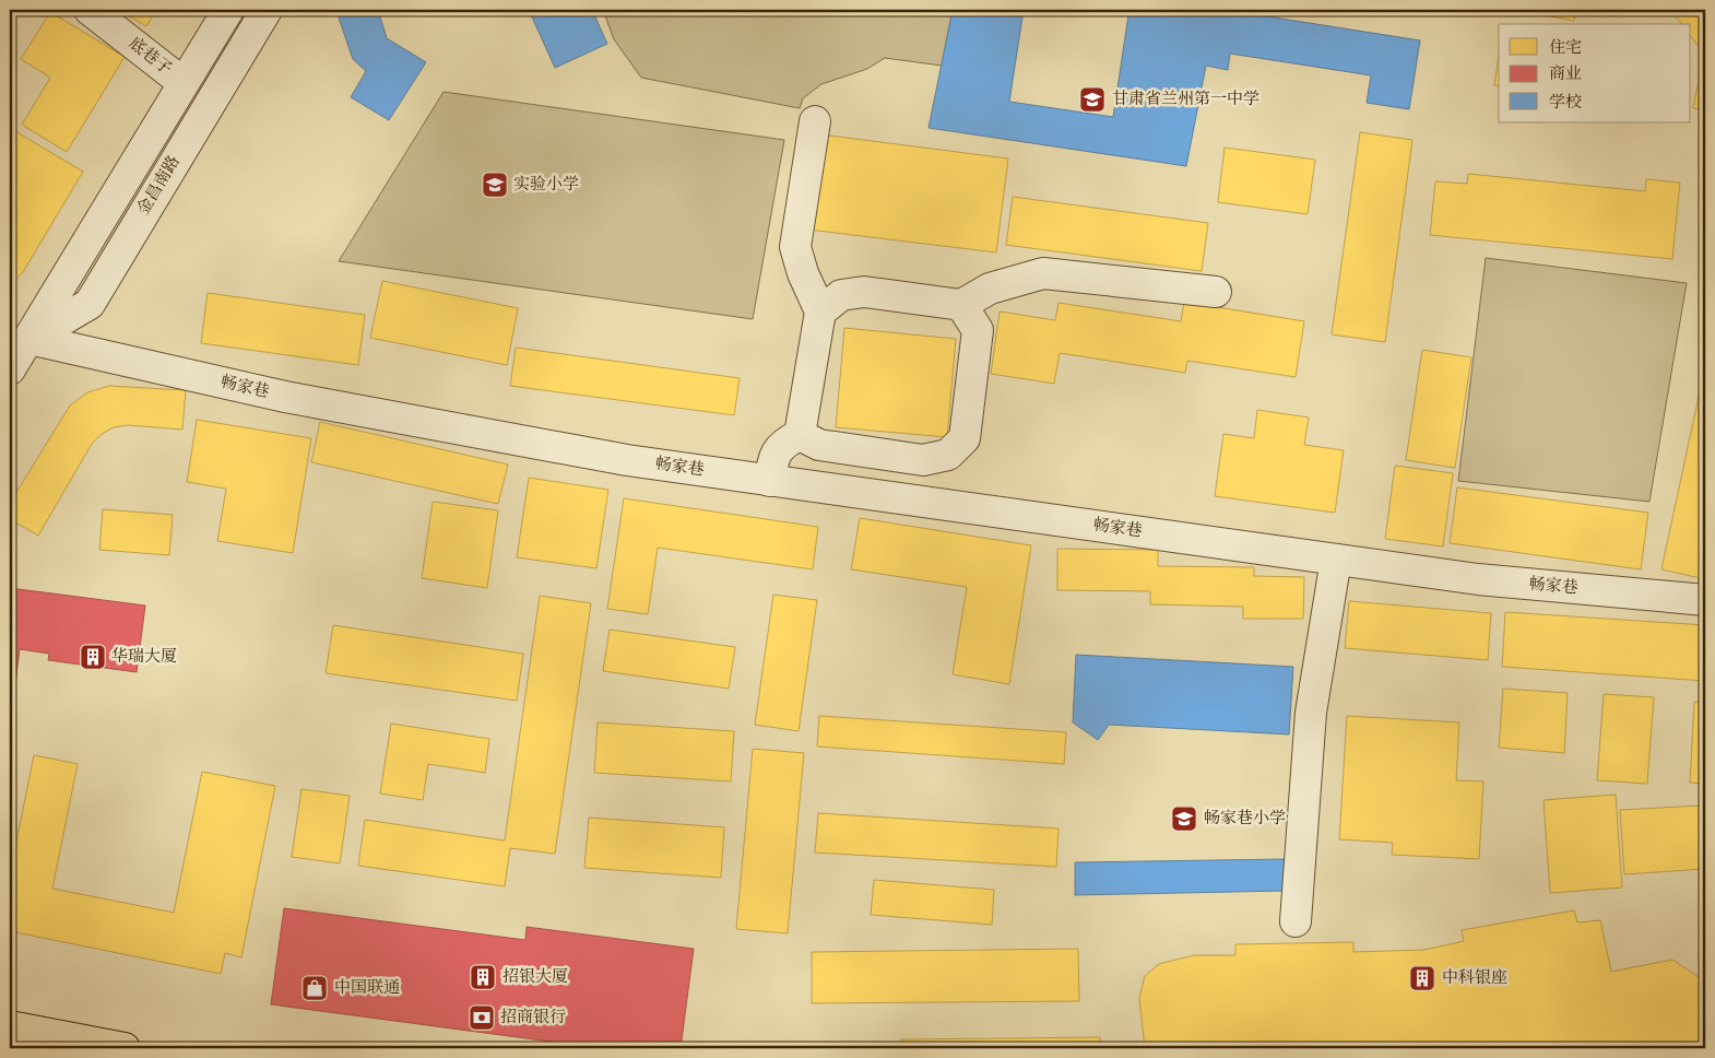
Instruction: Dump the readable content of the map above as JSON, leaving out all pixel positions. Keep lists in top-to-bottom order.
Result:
{
  "streets": {
    "street": ["底巷子", "金昌南路", "畅家巷"]
  },
  "crossings": [
    ["底巷子", "金昌南路"],
    ["金昌南路", "畅家巷"]
  ],
  "places": {
    "school or university": ["甘肃省兰州第一中学", "实验小学", "畅家巷小学"],
    "building": ["华瑞大厦", "招银大厦", "中科银座"],
    "shop": ["中国联通"],
    "bank": ["招商银行"]
  },
  "legend": ["住宅", "商业", "学校"]
}
